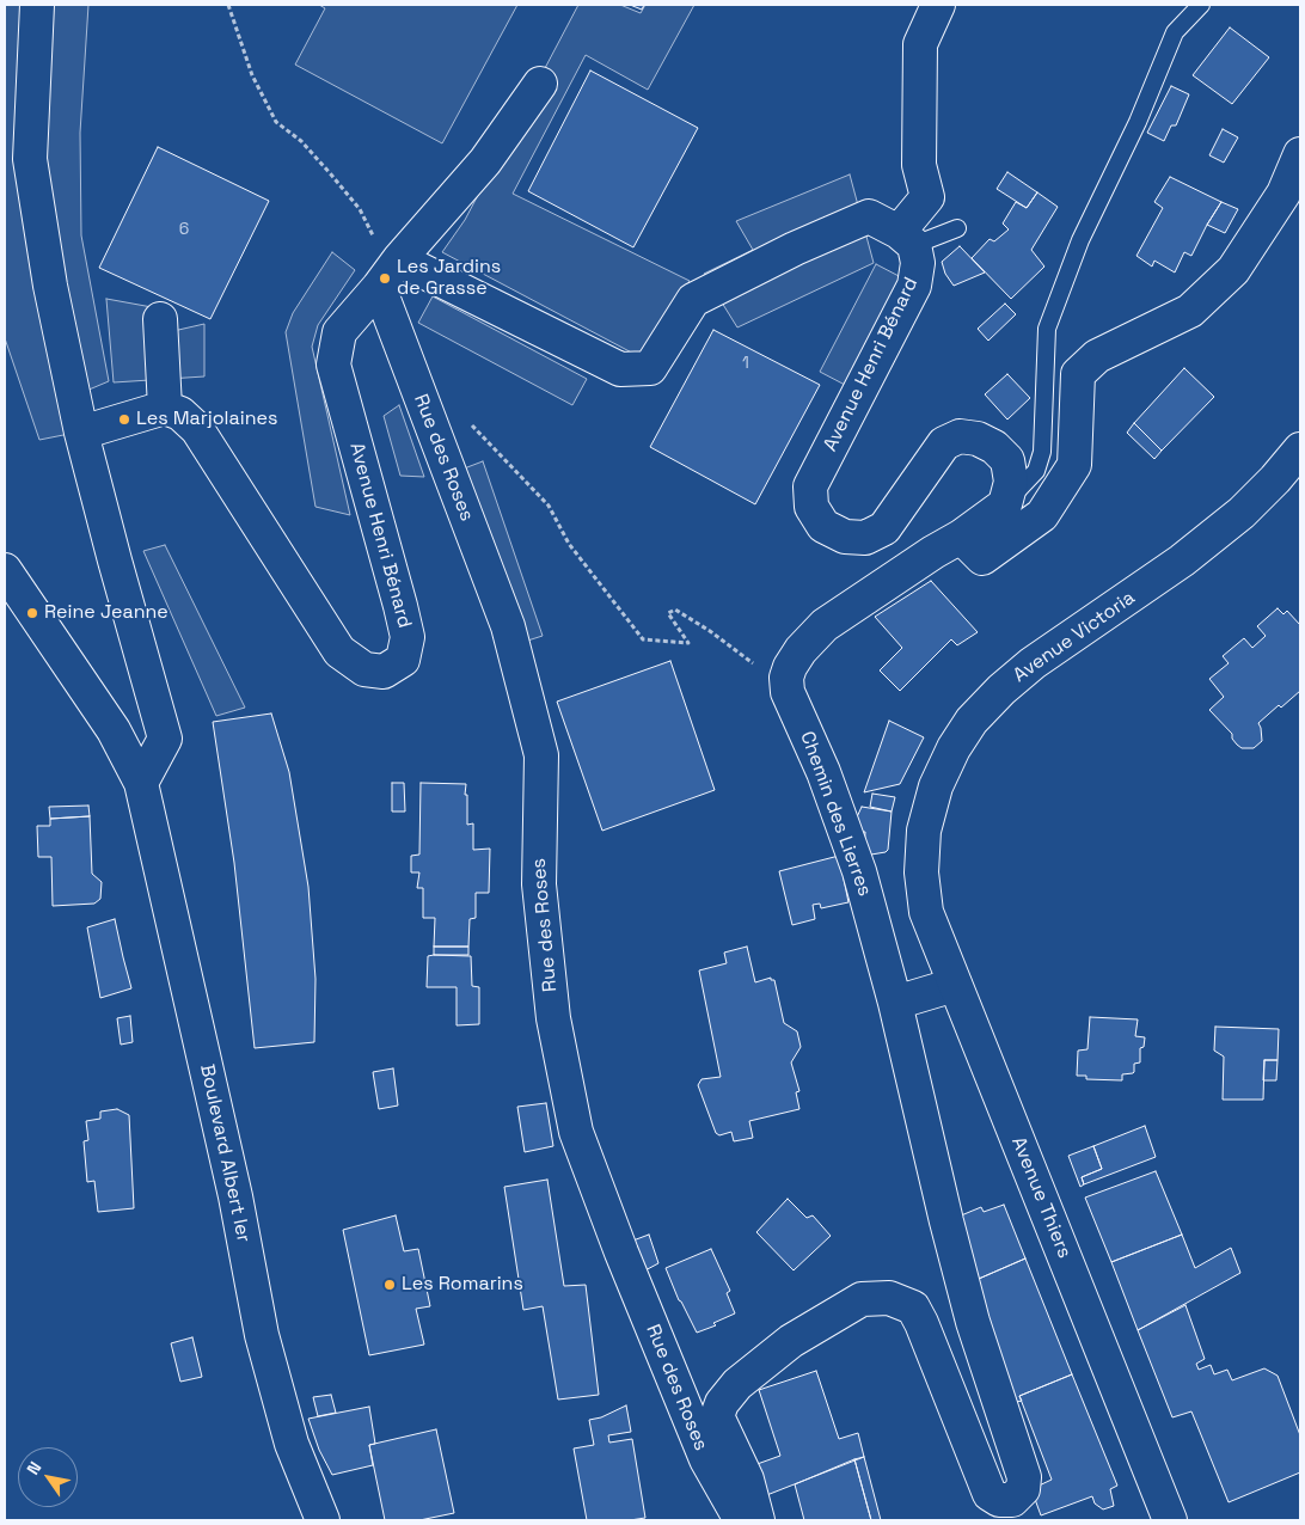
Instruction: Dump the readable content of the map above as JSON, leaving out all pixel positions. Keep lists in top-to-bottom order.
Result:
{
  "streets": {
    "street": [
      "Avenue Henri Bénard",
      "Rue des Roses",
      "Avenue Victoria",
      "Chemin des Lierres",
      "Boulevard Albert Ier",
      "Avenue Thiers"
    ]
  },
  "crossings": [
    ["Avenue Henri Bénard", "Rue des Roses"],
    ["Rue des Roses", "Chemin des Lierres"],
    ["Avenue Victoria", "Avenue Thiers"]
  ],
  "places": [
    "Les Jardins de Grasse",
    "Les Marjolaines",
    "Reine Jeanne",
    "Les Romarins"
  ],
  "house_numbers": ["6", "1"],
  "north": "top left"
}
